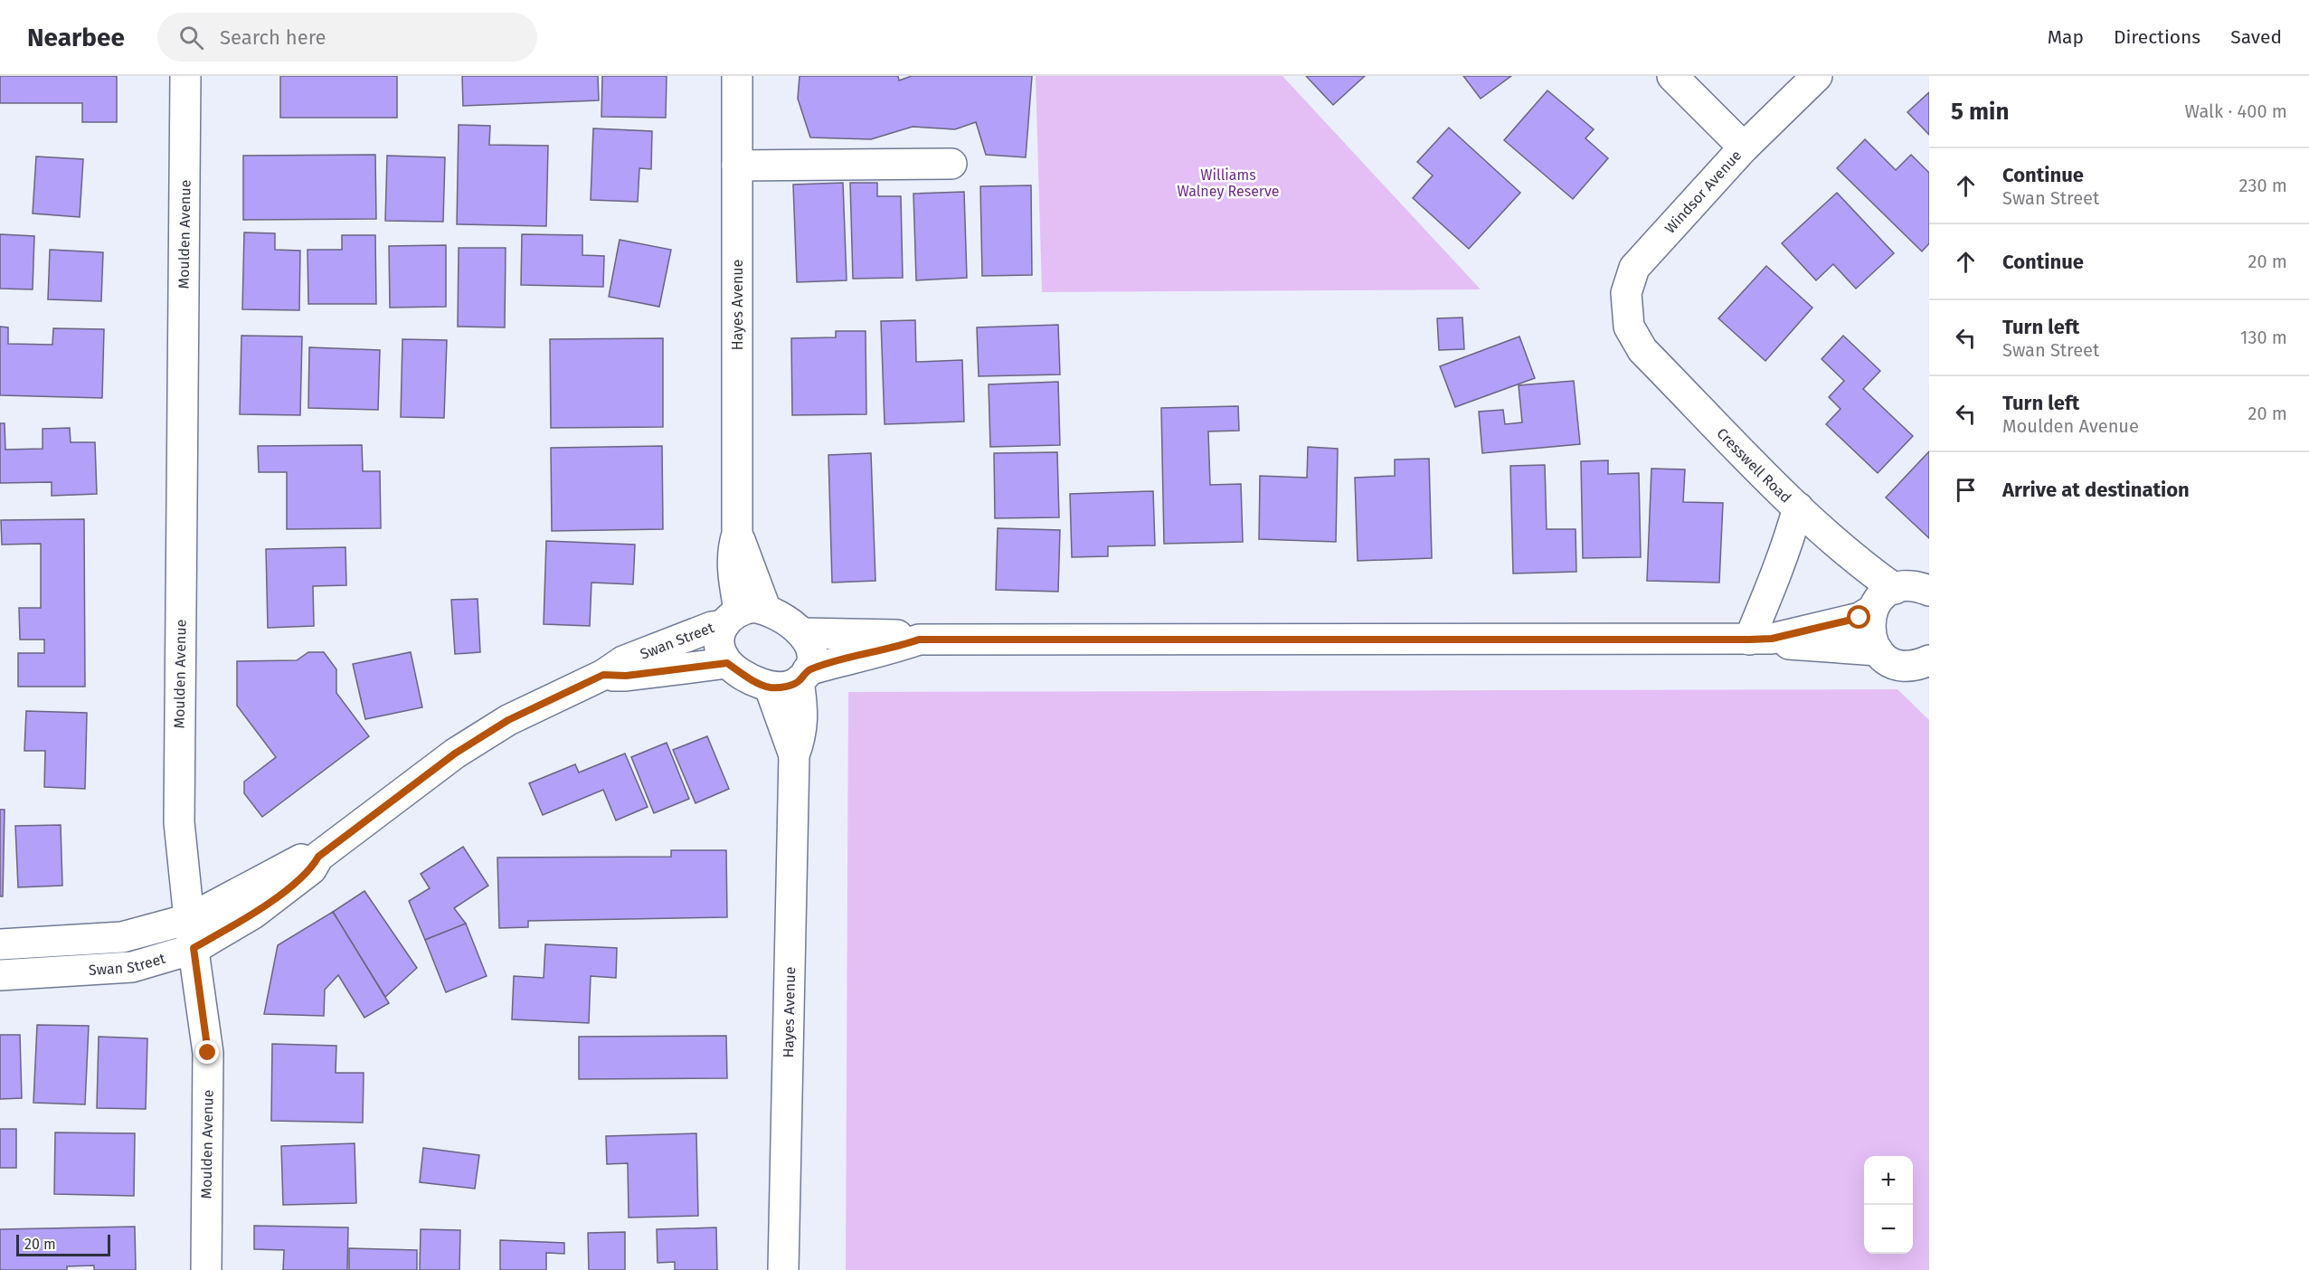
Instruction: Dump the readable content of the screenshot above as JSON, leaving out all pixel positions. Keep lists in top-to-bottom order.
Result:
{
  "streets": {
    "street": [
      "Windsor Avenue",
      "Moulden Avenue",
      "Hayes Avenue",
      "Cresswell Road",
      "Swan Street"
    ]
  },
  "crossings": [
    ["Windsor Avenue", "Cresswell Road"],
    ["Moulden Avenue", "Swan Street"],
    ["Hayes Avenue", "Swan Street"]
  ],
  "parks": ["Williams Walney Reserve"],
  "scale_bar": "20 m",
  "page": {
    "header": "Nearbee",
    "search": "Search here",
    "nav": ["Map", "Directions", "Saved"],
    "heading": ["5 min", "Walk · 400 m"],
    "list": [
      ["Continue", "Swan Street", "230 m"],
      ["Continue", "20 m"],
      ["Turn left", "Swan Street", "130 m"],
      ["Turn left", "Moulden Avenue", "20 m"],
      "Arrive at destination"
    ],
    "map_buttons": ["+", "−"],
    "scale": "20 m"
  }
}
